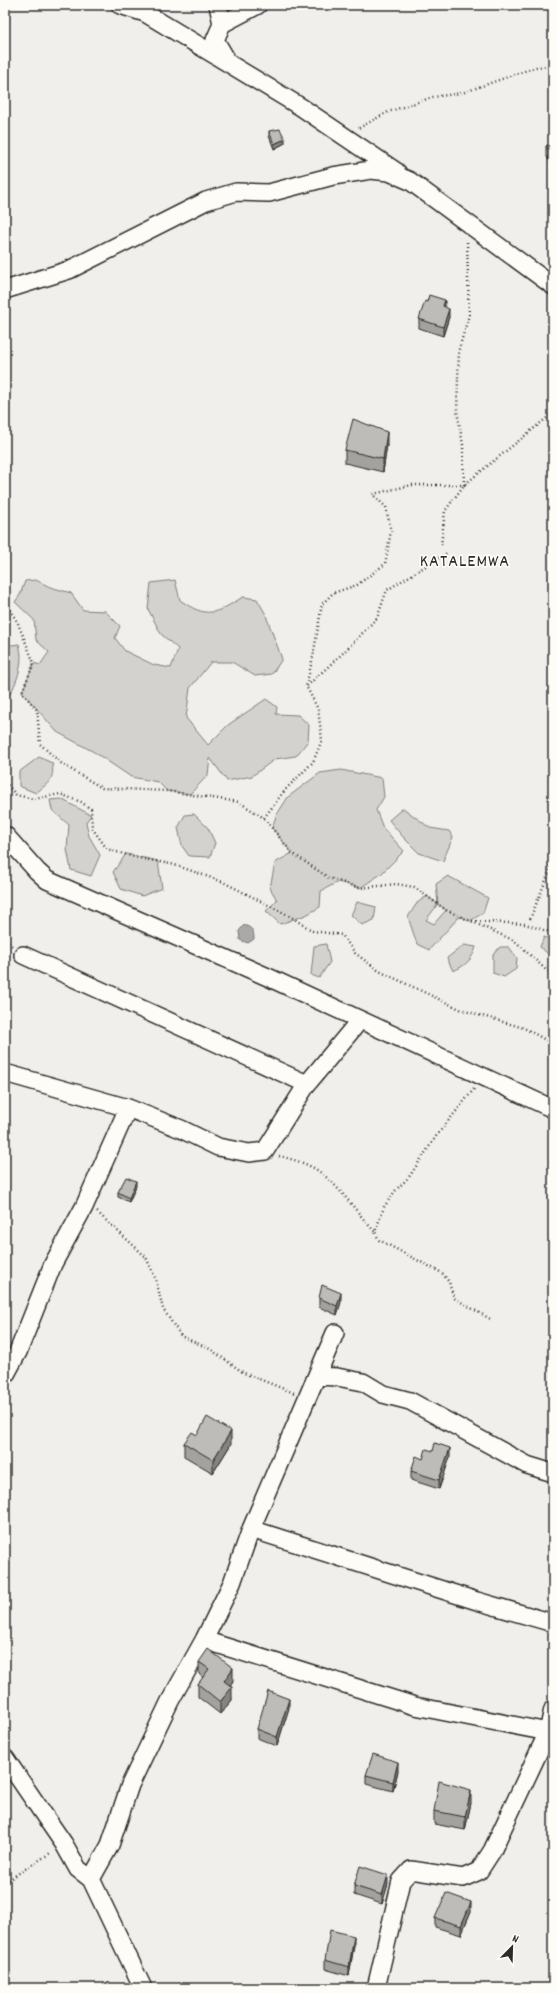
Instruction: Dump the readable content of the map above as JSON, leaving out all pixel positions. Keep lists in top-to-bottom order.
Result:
{
  "districts": ["KATALEMWA"],
  "north": "top right"
}
